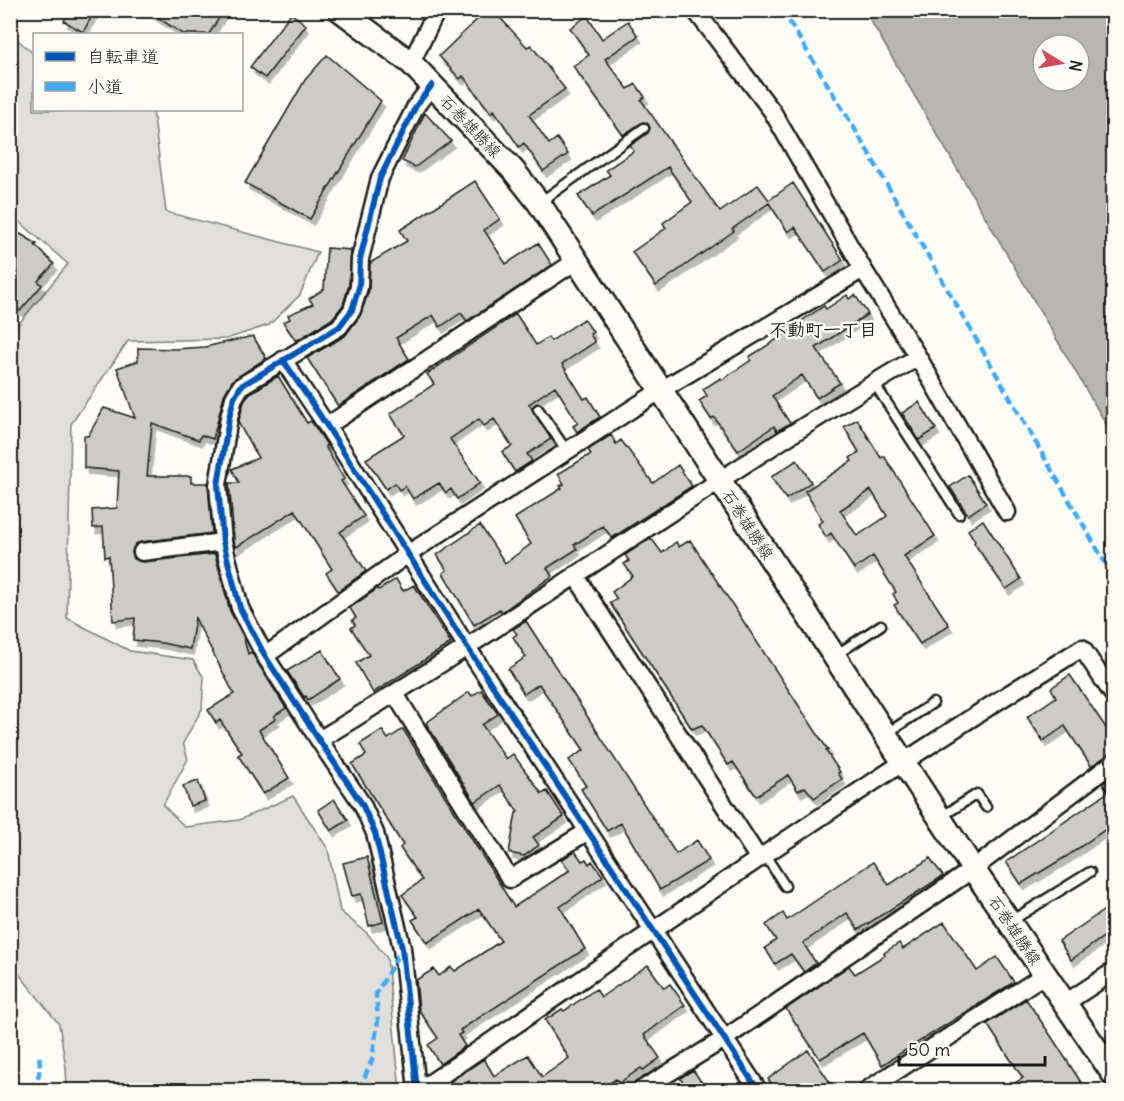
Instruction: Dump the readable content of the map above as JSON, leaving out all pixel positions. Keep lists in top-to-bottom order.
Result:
{
  "streets": {
    "main road": ["石巻雄勝線"]
  },
  "districts": ["不動町一丁目"],
  "legend": ["自転車道", "小道"],
  "scale_bar": "50 m",
  "north": "right"
}
